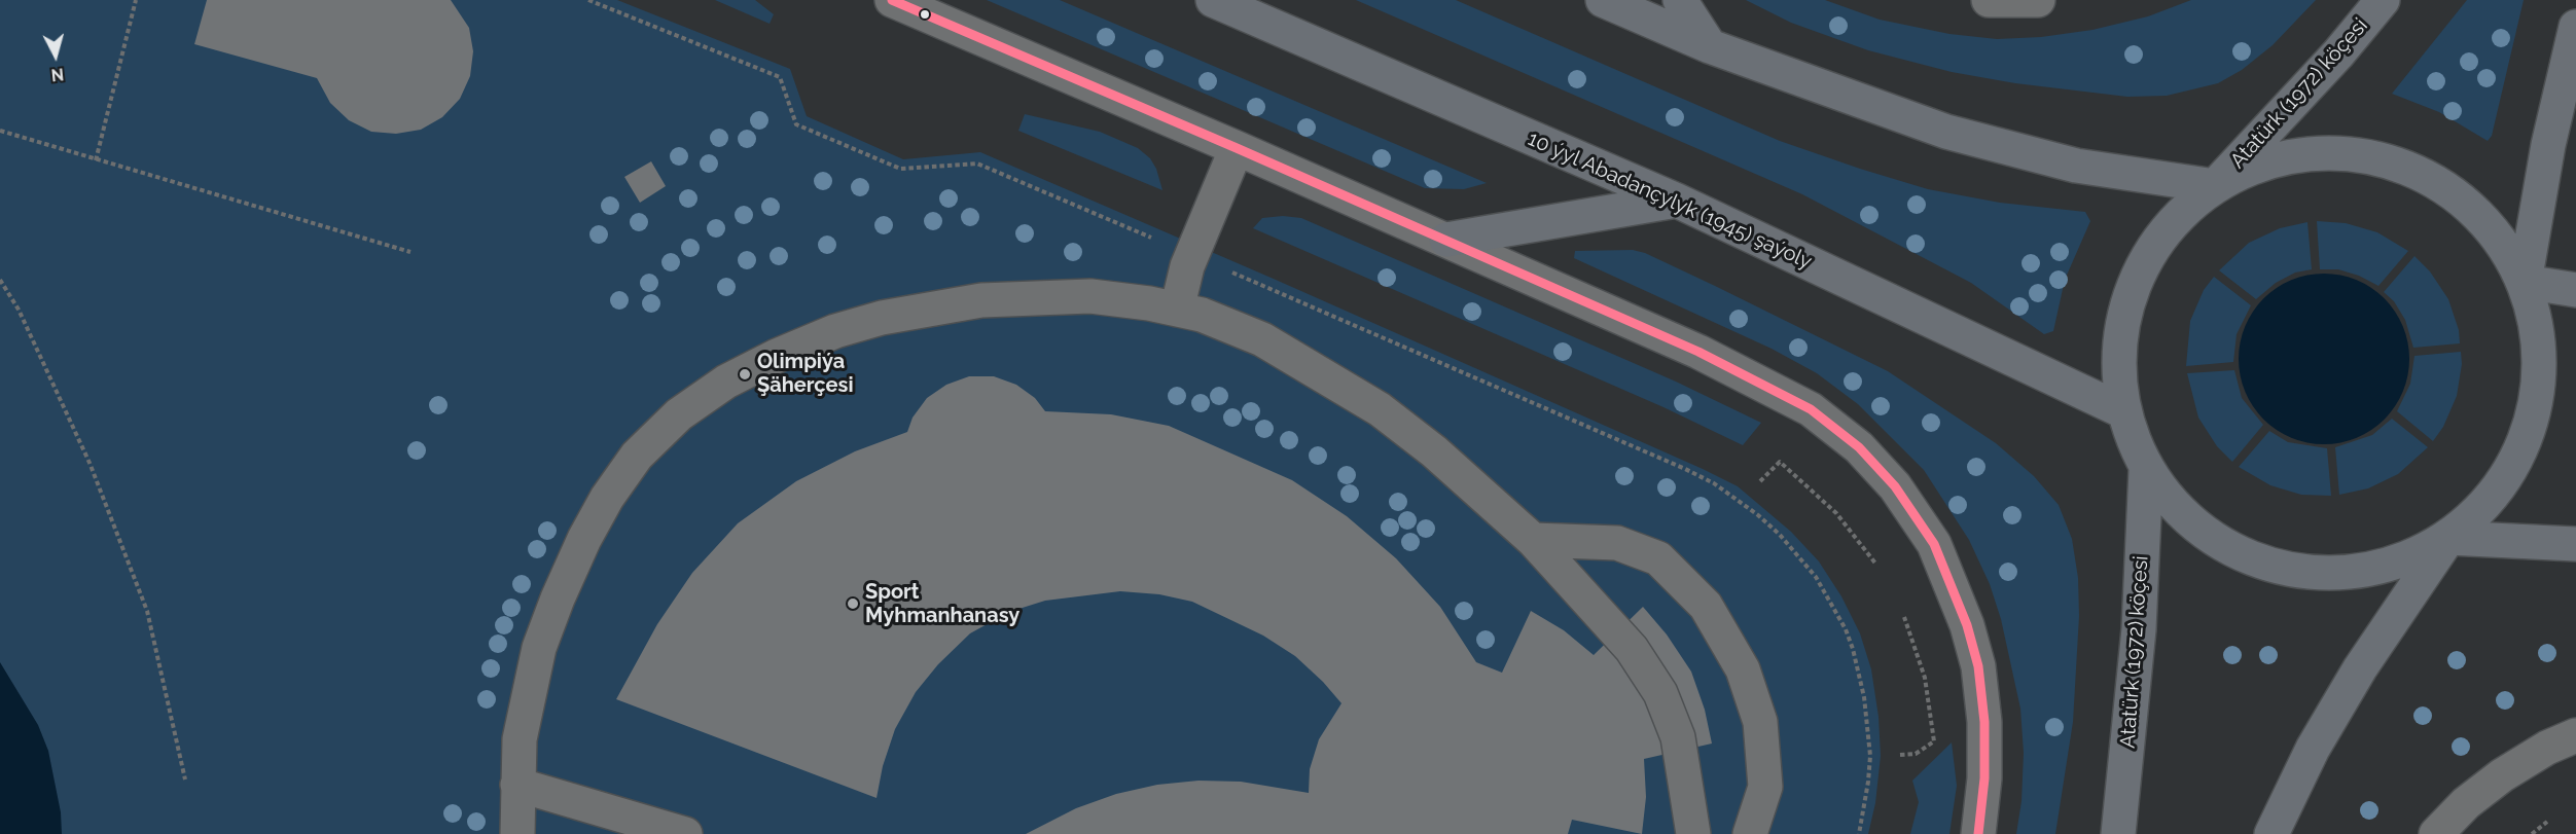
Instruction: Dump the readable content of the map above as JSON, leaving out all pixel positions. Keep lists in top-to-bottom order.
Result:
{
  "streets": {
    "main road": ["Atatürk (1972) köçesi", "10 ýyl Abadançylyk (1945) şaýoly"]
  },
  "places": ["Olimpiýa Şäherçesi", "Sport Myhmanhanasy"],
  "north": "bottom"
}
